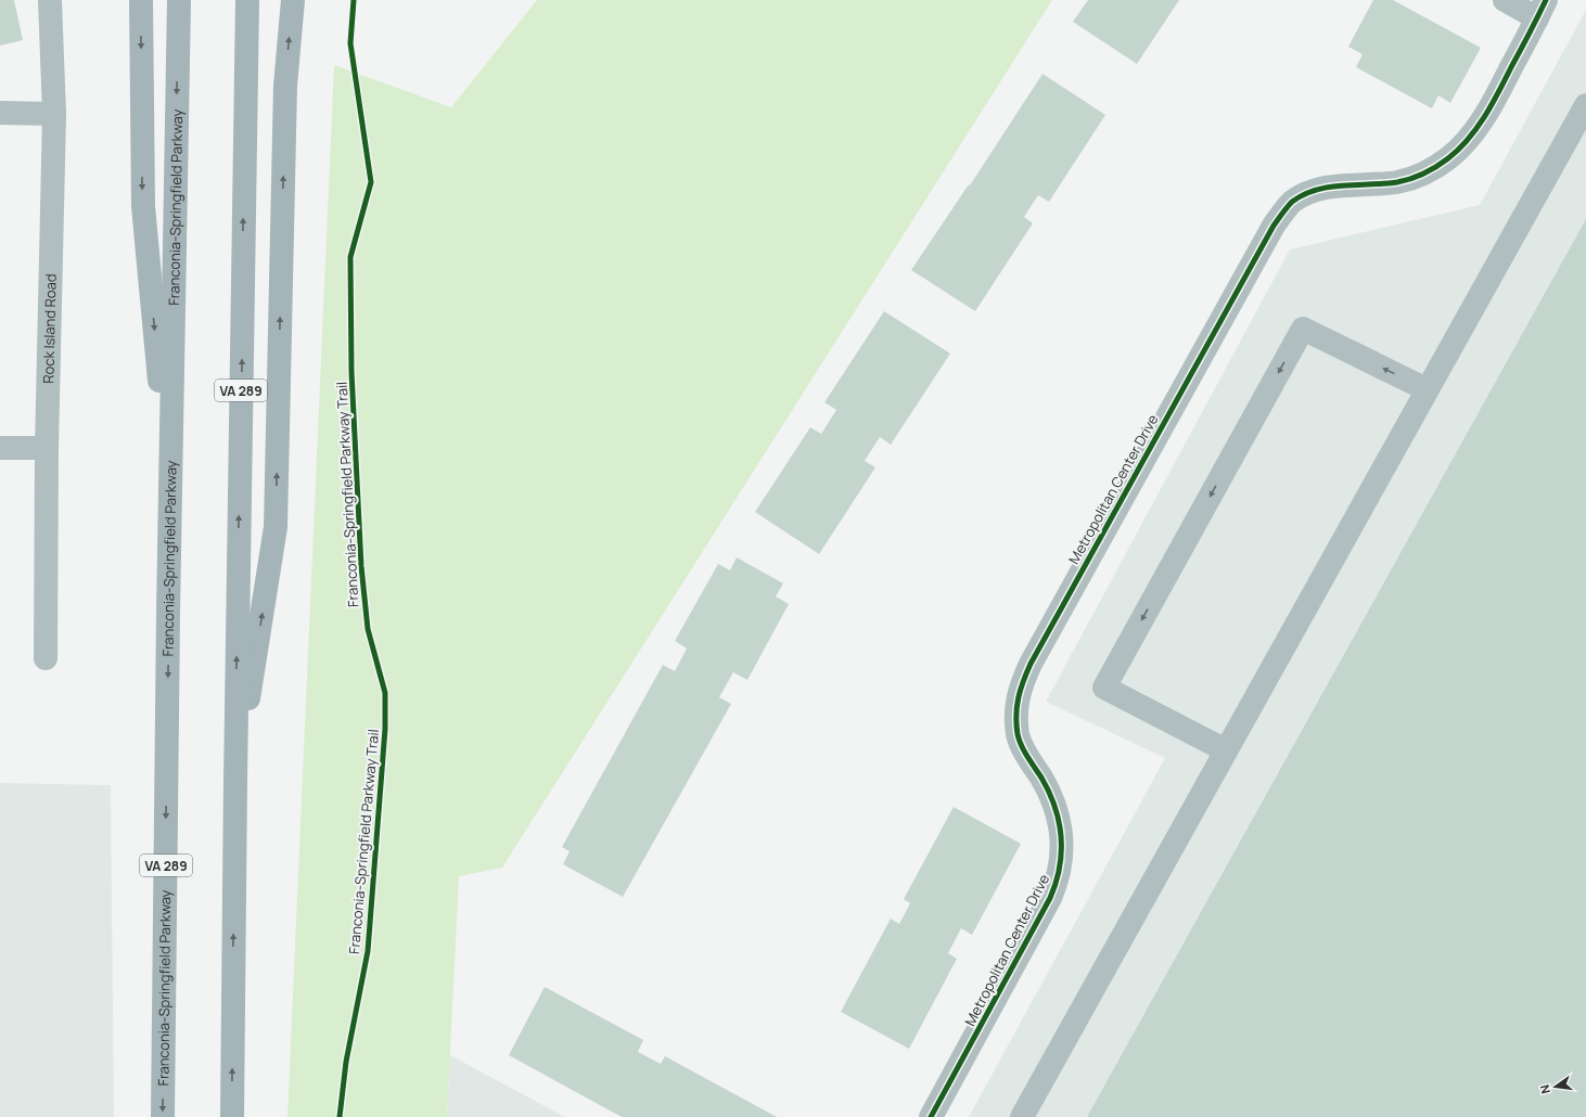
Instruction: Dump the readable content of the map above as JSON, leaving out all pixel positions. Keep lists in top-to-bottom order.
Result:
{
  "streets": {
    "main road": ["Franconia-Springfield Parkway", "VA 289"],
    "street": ["Rock Island Road", "Metropolitan Center Drive"],
    "cycle path": ["Franconia-Springfield Parkway Trail"]
  },
  "north": "left"
}
